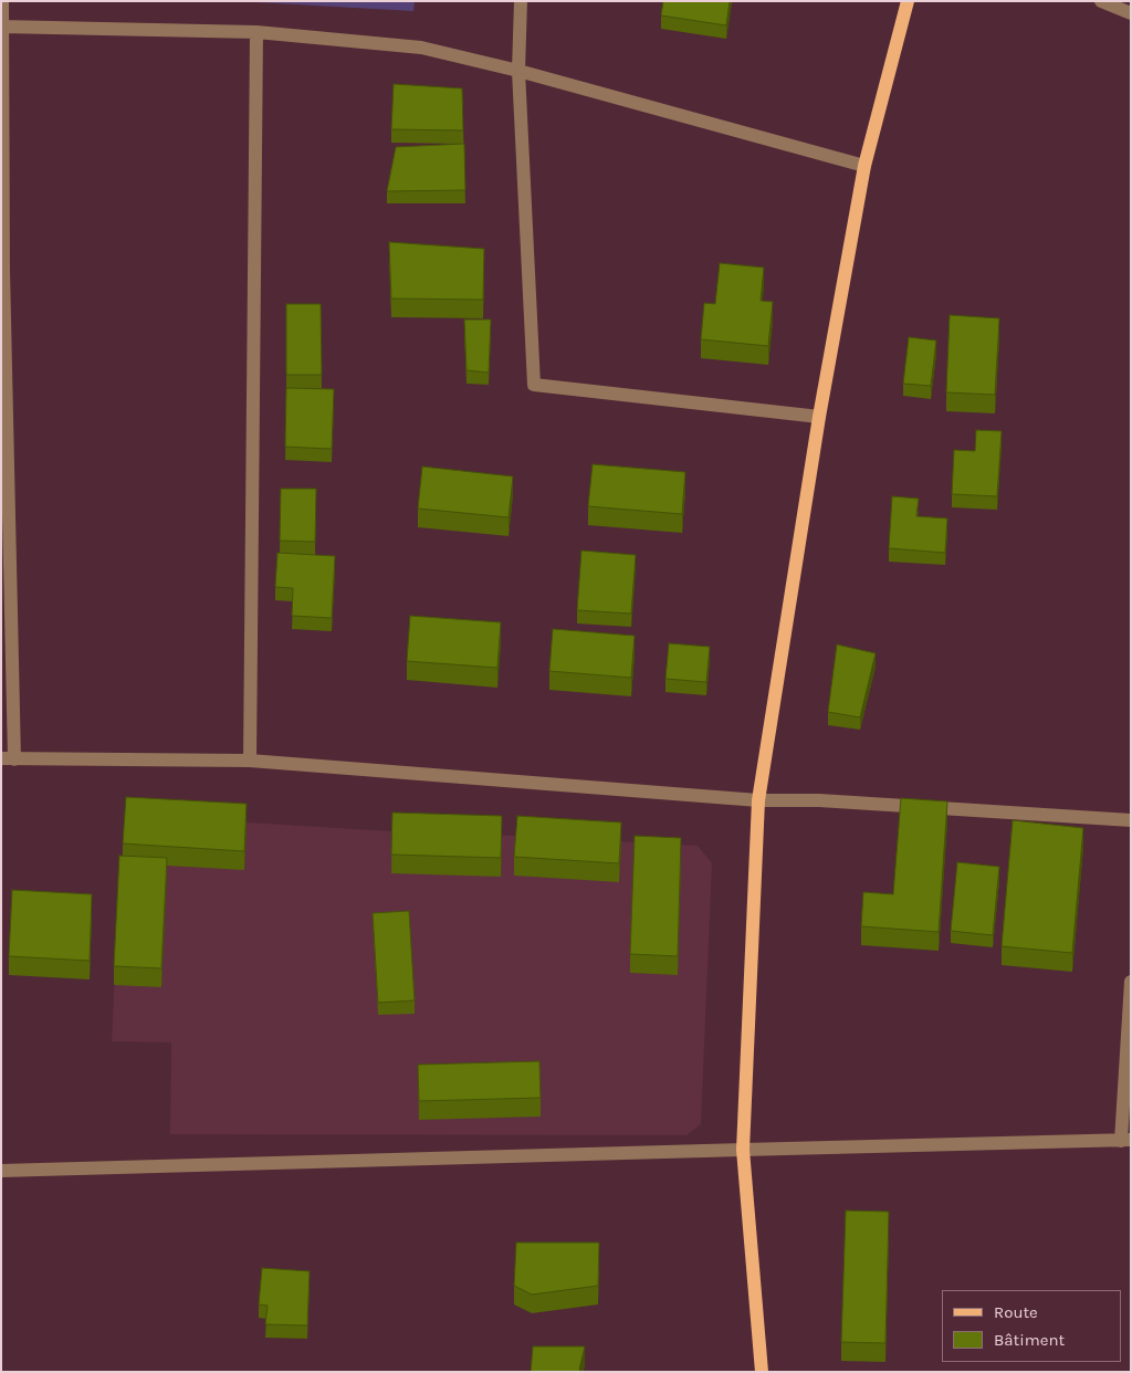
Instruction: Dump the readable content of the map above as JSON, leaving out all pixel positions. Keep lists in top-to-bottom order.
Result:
{
  "legend": ["Route", "Bâtiment"]
}
